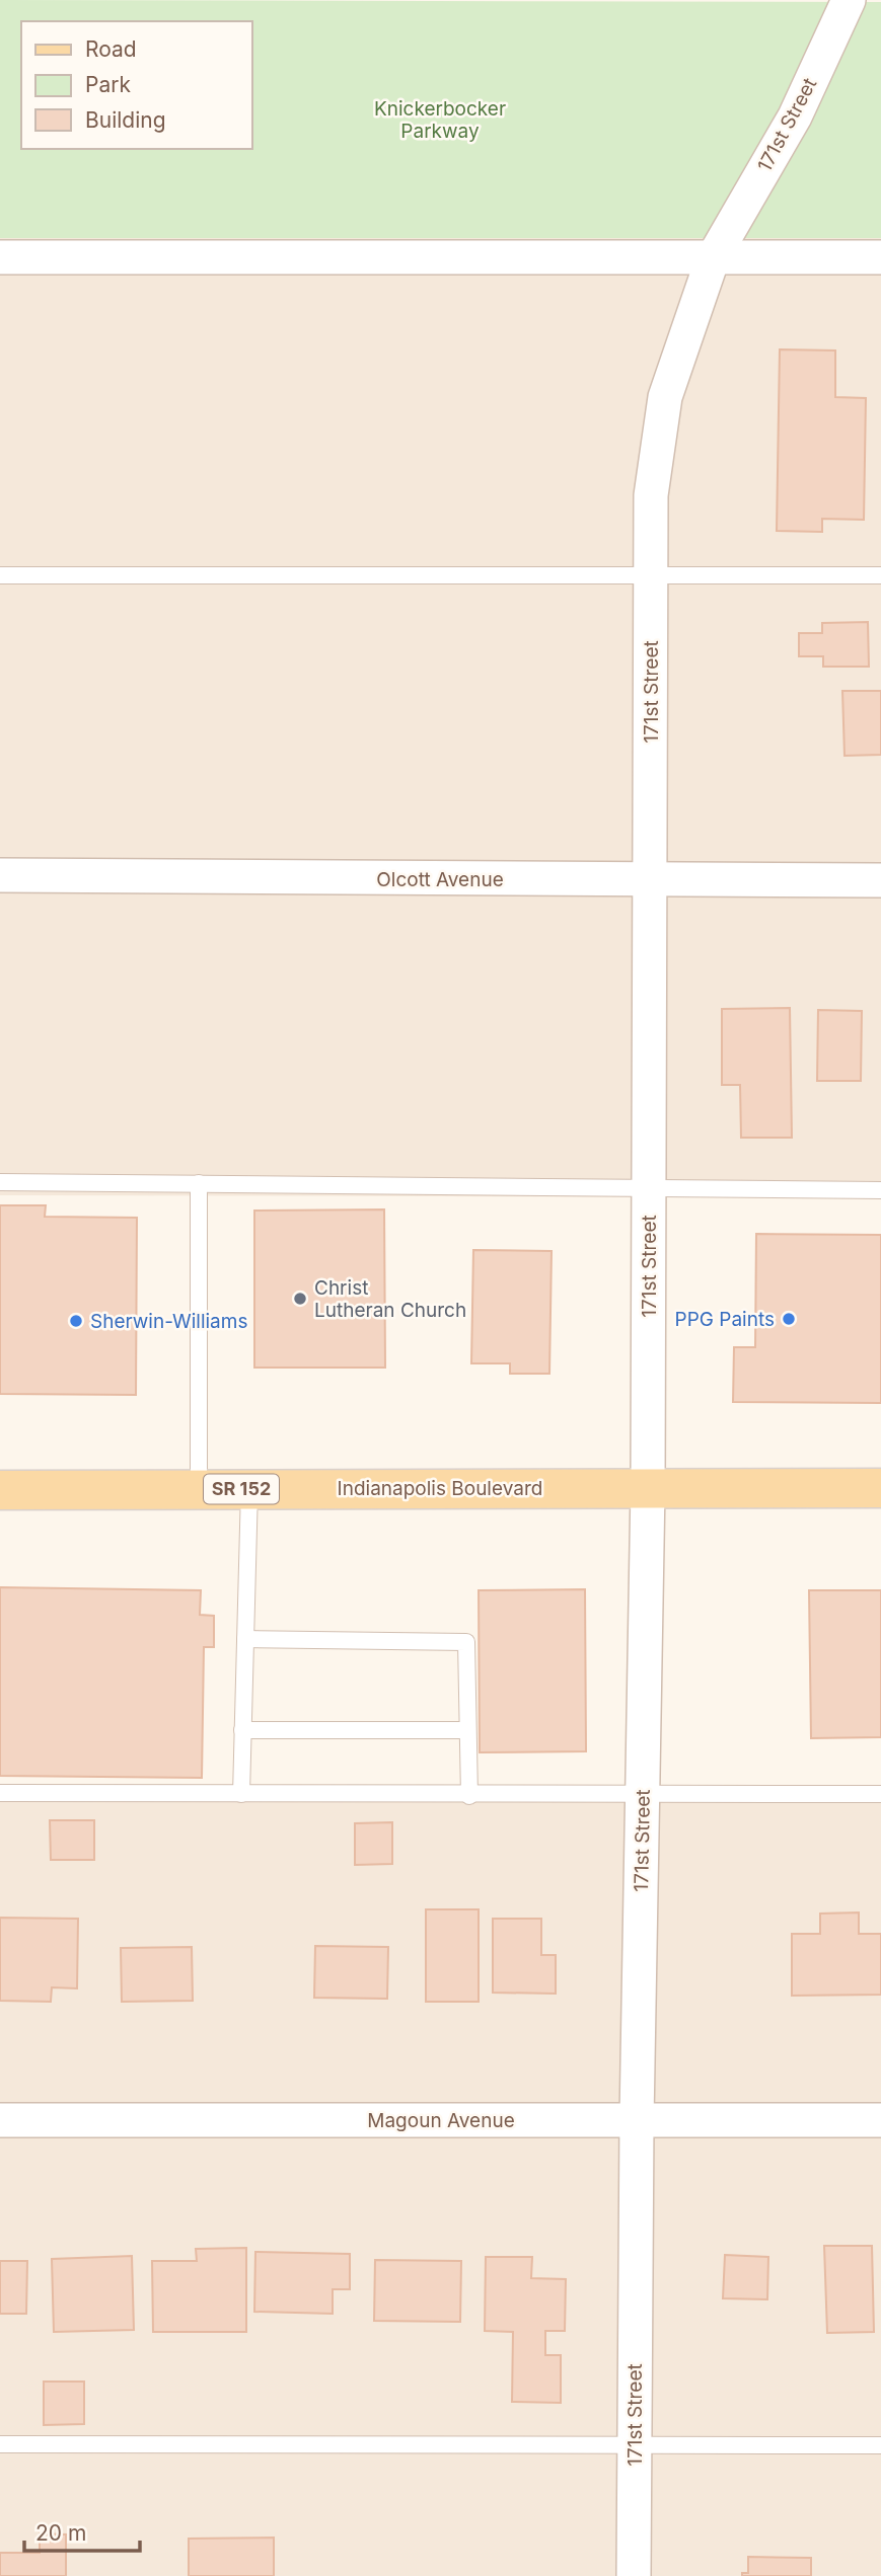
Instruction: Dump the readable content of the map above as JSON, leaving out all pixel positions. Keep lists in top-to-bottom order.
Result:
{
  "streets": {
    "main road": ["Indianapolis Boulevard", "SR 152"],
    "street": ["171st Street", "Olcott Avenue", "Magoun Avenue"]
  },
  "crossings": [
    ["171st Street", "Olcott Avenue"],
    ["171st Street", "Indianapolis Boulevard"],
    ["171st Street", "Magoun Avenue"]
  ],
  "parks": ["Knickerbocker Parkway"],
  "places": ["Christ Lutheran Church", "PPG Paints", "Sherwin-Williams"],
  "legend": ["Road", "Park", "Building"],
  "scale_bar": "20 m"
}
